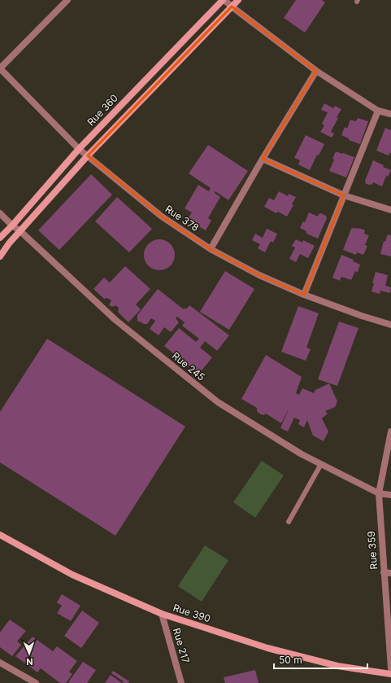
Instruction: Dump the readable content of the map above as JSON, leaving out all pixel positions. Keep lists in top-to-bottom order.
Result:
{
  "streets": {
    "main road": ["Rue 360", "Rue 390"],
    "street": [
      "Rue 378",
      "Rue 245",
      "Rue 359",
      "Rue 217"
    ]
  },
  "crossings": [
    ["Rue 360", "Rue 378"],
    ["Rue 360", "Rue 245"],
    ["Rue 245", "Rue 359"],
    ["Rue 390", "Rue 217"]
  ],
  "scale_bar": "50 m",
  "north": "bottom"
}
